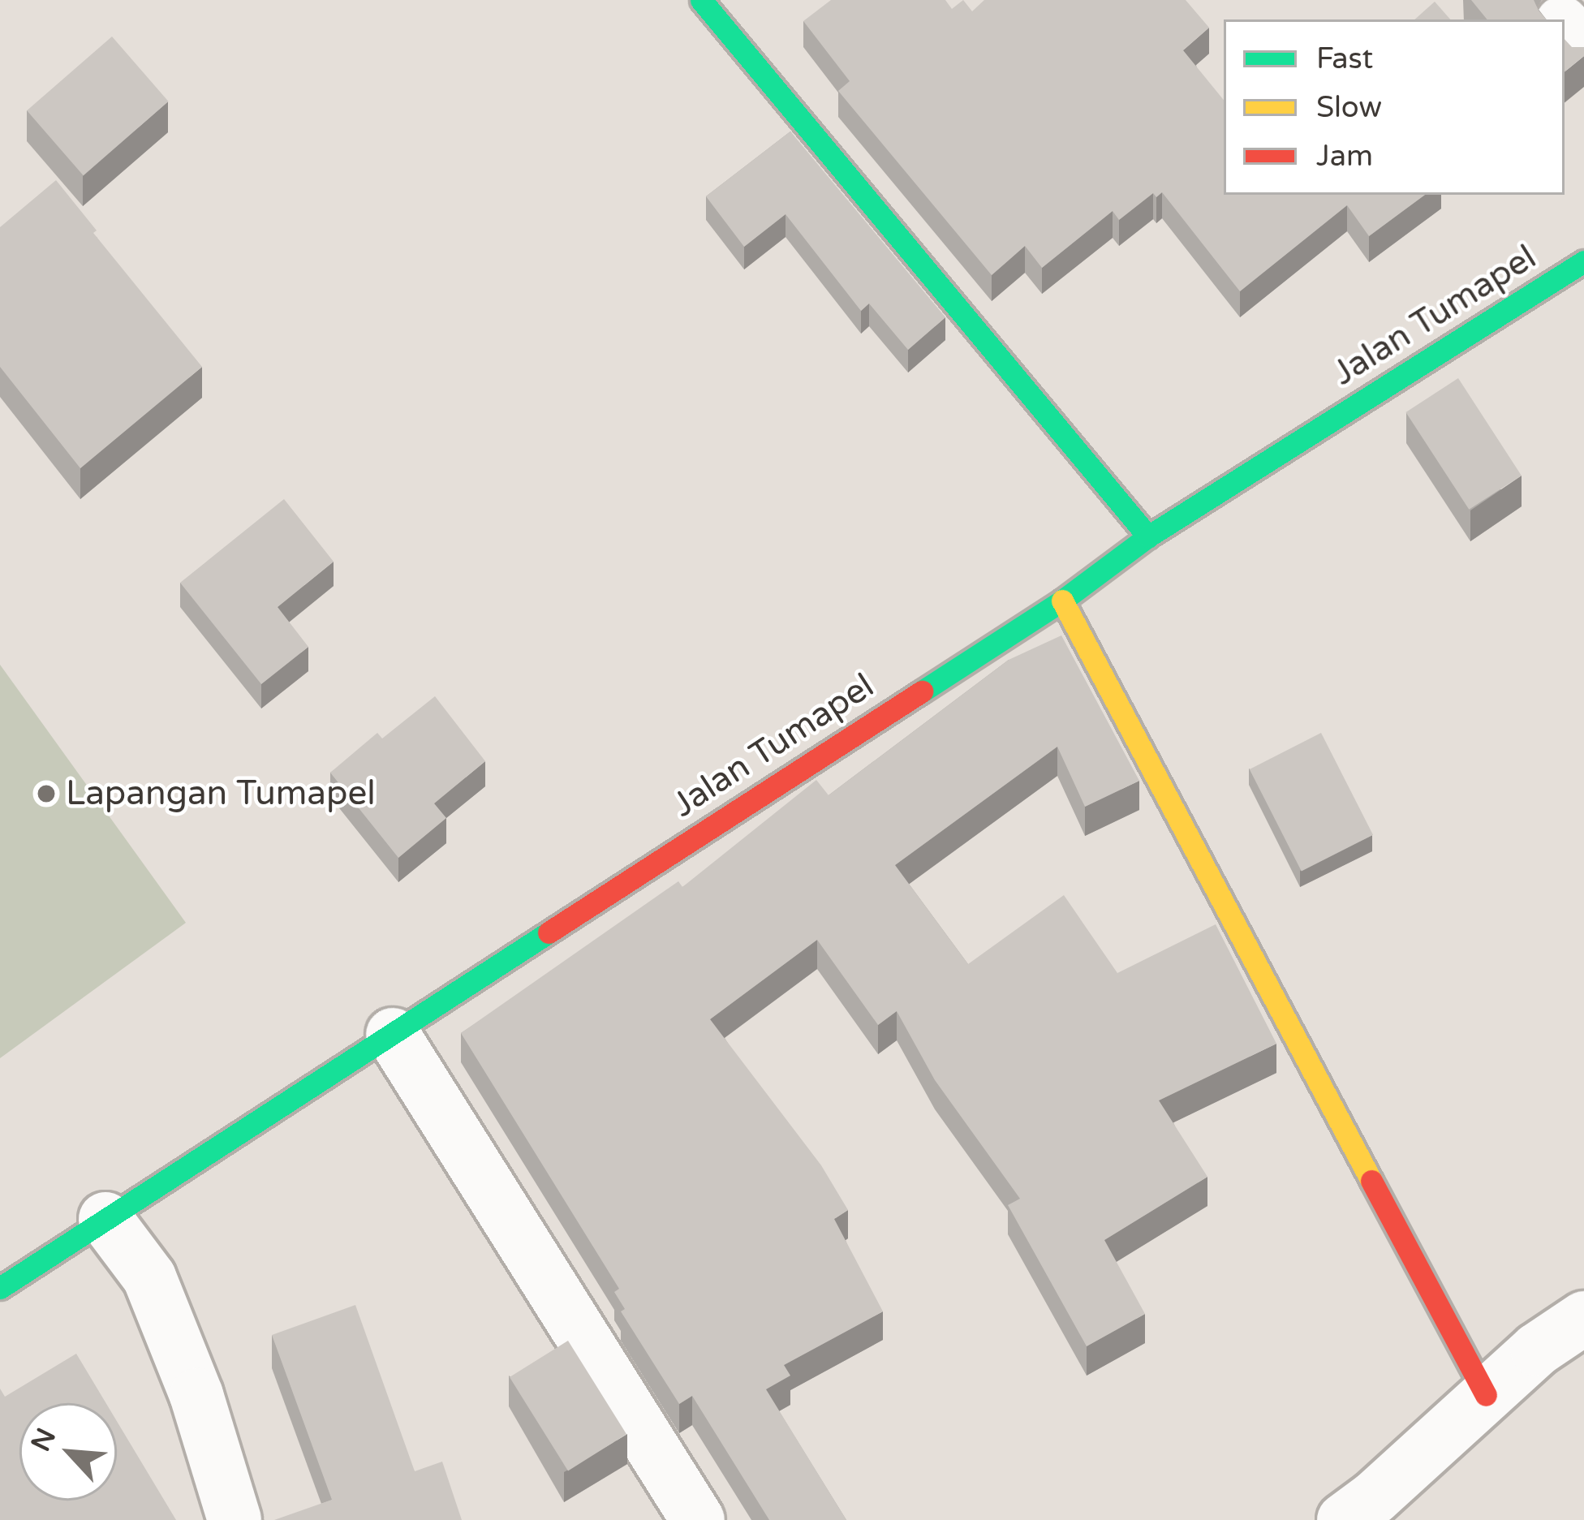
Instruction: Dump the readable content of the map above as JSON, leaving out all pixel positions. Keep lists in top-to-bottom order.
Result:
{
  "streets": {
    "street": ["Jalan Tumapel"]
  },
  "places": ["Lapangan Tumapel"],
  "legend": ["Fast", "Slow", "Jam"],
  "north": "top left"
}
